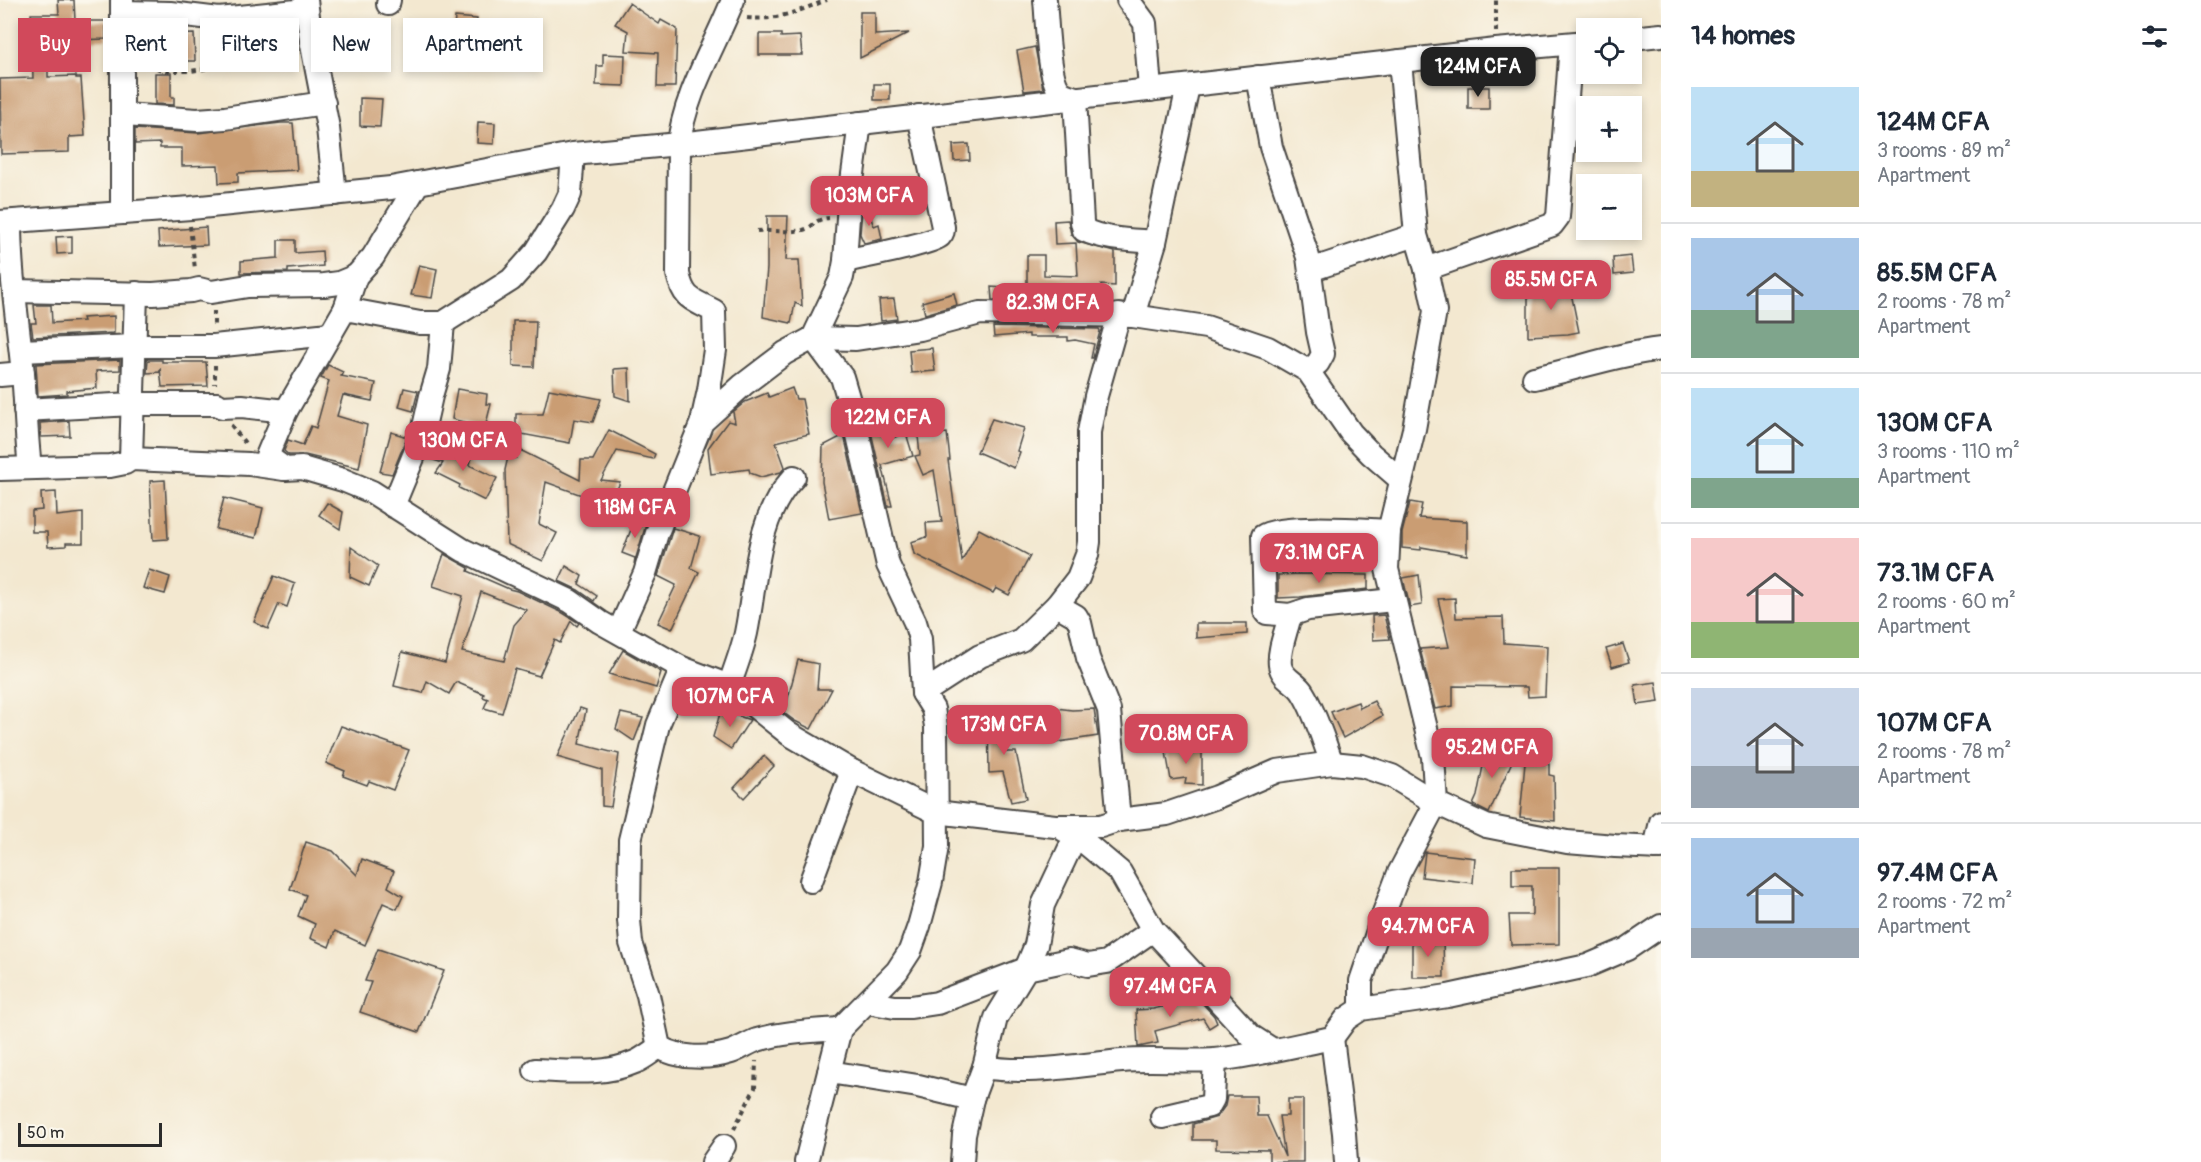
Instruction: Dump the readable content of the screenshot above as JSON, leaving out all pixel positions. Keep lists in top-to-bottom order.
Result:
{
  "scale_bar": "50 m",
  "page": {
    "heading": "14 homes",
    "map_buttons": ["+", "−"],
    "chip": [
      "Buy",
      "Rent",
      "Filters",
      "New",
      "Apartment"
    ],
    "price": [
      "124M CFA",
      "103M CFA",
      "85.5M CFA",
      "82.3M CFA",
      "122M CFA",
      "130M CFA",
      "118M CFA",
      "73.1M CFA",
      "107M CFA",
      "173M CFA",
      "70.8M CFA",
      "95.2M CFA",
      "94.7M CFA",
      "97.4M CFA"
    ],
    "list": [
      {
        "name": "124M CFA",
        "note": "3 rooms · 89 m² · Apartment"
      },
      {
        "name": "85.5M CFA",
        "note": "2 rooms · 78 m² · Apartment"
      },
      {
        "name": "130M CFA",
        "note": "3 rooms · 110 m² · Apartment"
      },
      {
        "name": "73.1M CFA",
        "note": "2 rooms · 60 m² · Apartment"
      },
      {
        "name": "107M CFA",
        "note": "2 rooms · 78 m² · Apartment"
      },
      {
        "name": "97.4M CFA",
        "note": "2 rooms · 72 m² · Apartment"
      }
    ],
    "scale": "50 m"
  }
}
